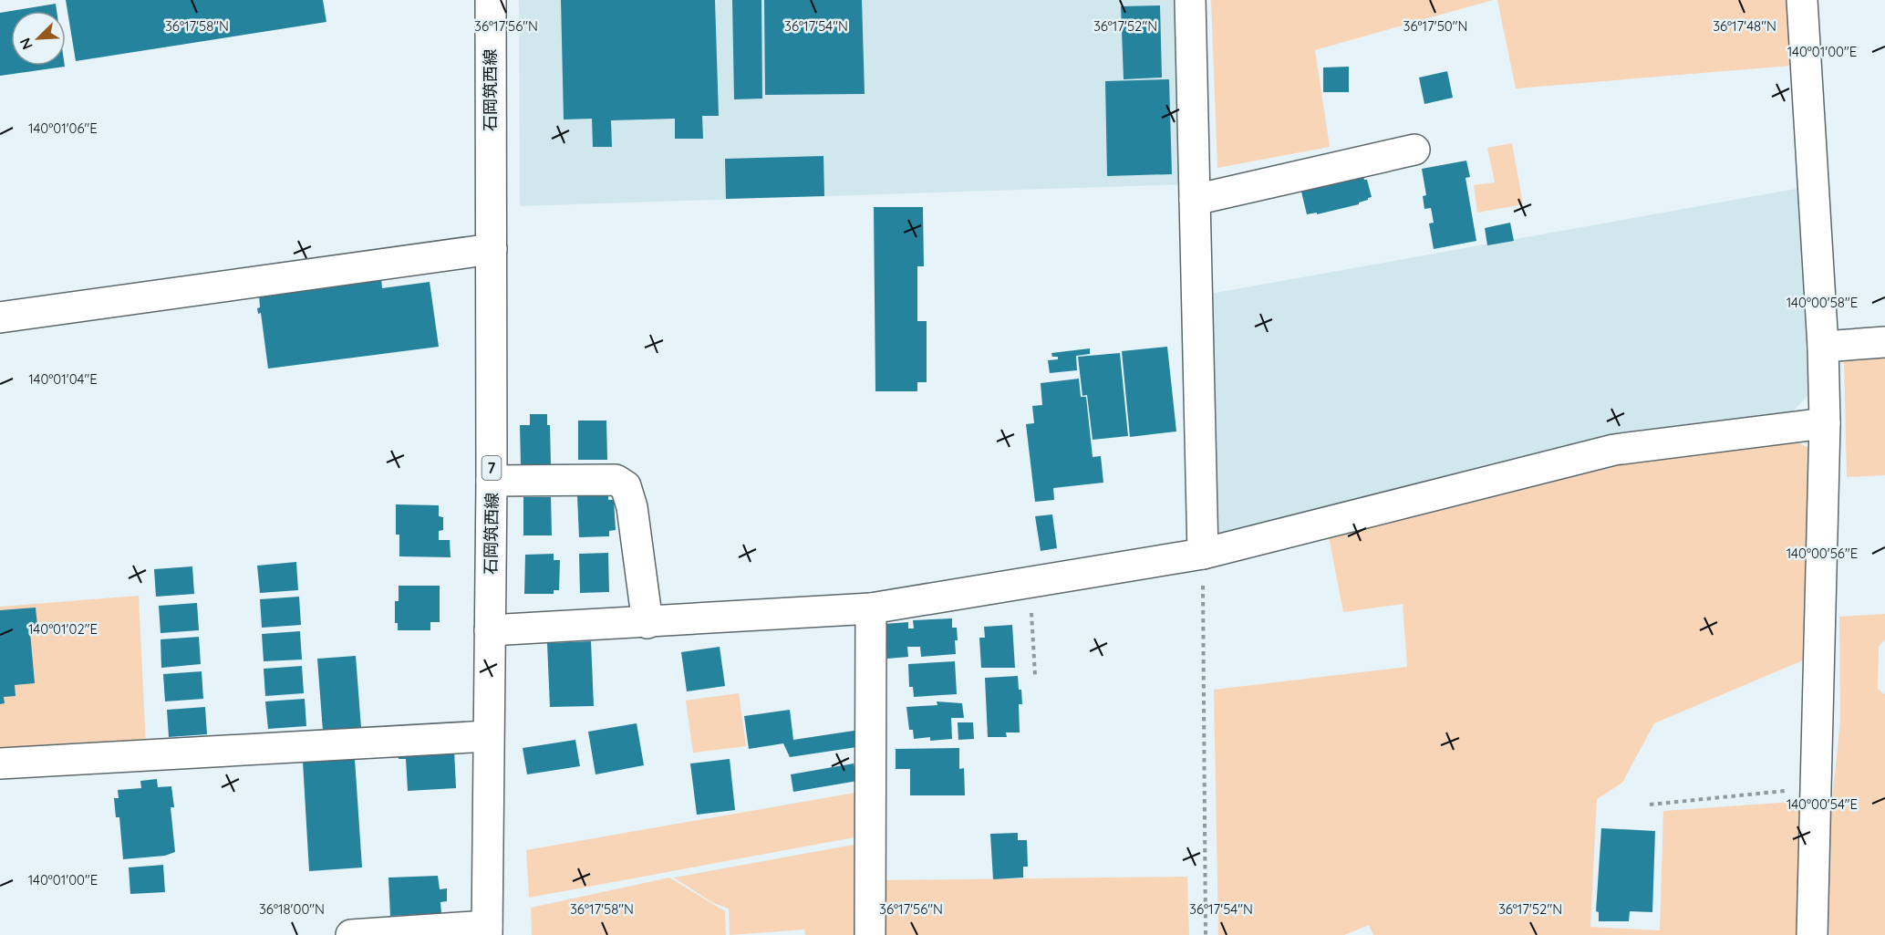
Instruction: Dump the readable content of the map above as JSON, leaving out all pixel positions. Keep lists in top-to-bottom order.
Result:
{
  "streets": {
    "street": ["石岡筑西線", "7"]
  },
  "north": "bottom left",
  "coordinates": [
    "36°17'48\"N",
    "36°17'58\"N",
    "36°17'56\"N",
    "36°17'54\"N",
    "36°17'52\"N",
    "36°17'50\"N",
    "140°01'00\"E",
    "140°01'06\"E",
    "140°00'58\"E",
    "140°01'04\"E",
    "140°00'56\"E",
    "140°01'02\"E",
    "140°00'54\"E",
    "36°18'00\"N"
  ]
}
